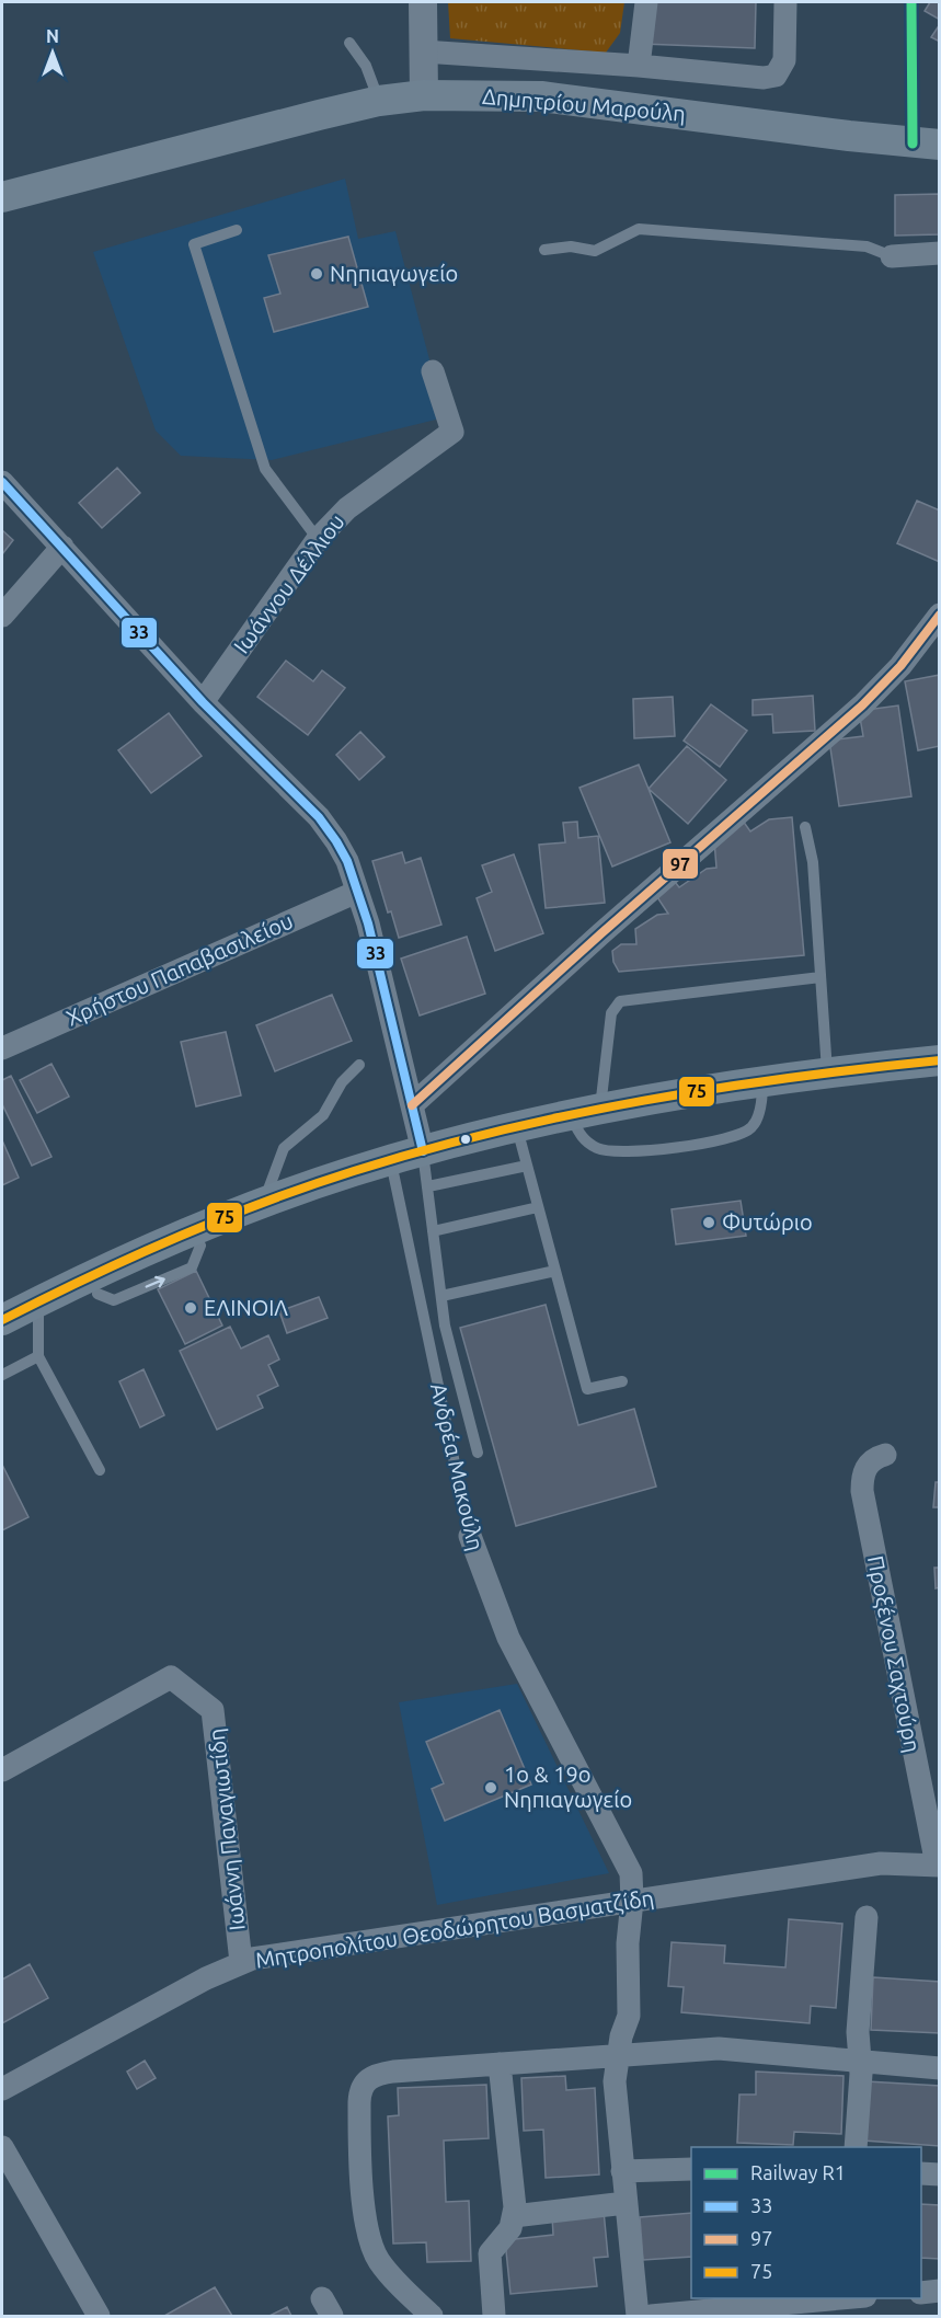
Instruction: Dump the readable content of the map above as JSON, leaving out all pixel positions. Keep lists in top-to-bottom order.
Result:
{
  "streets": {
    "main road": ["Δημητρίου Μαρούλη"],
    "street": [
      "Ιωάννου Δέλλιου",
      "Χρήστου Παπαβασιλείου",
      "Ανδρέα Μακούλη",
      "Προξένου Σαχτούρη",
      "Ιωάννη Παναγιωτίδη",
      "Μητροπολίτου Θεοδώρητου Βασματζίδη"
    ]
  },
  "crossings": [
    ["Ανδρέα Μακούλη", "Μητροπολίτου Θεοδώρητου Βασματζίδη"],
    ["Προξένου Σαχτούρη", "Μητροπολίτου Θεοδώρητου Βασματζίδη"],
    ["Ιωάννη Παναγιωτίδη", "Μητροπολίτου Θεοδώρητου Βασματζίδη"]
  ],
  "places": [
    "Νηπιαγωγείο",
    "Φυτώριο",
    "ΕΛΙΝΟΙΛ",
    "1ο & 19ο Νηπιαγωγείο"
  ],
  "lines": [
    "rail line R1",
    "transit line 33",
    "transit line 97",
    "transit line 75"
  ],
  "legend": [
    "Railway R1",
    "33",
    "97",
    "75"
  ],
  "north": "top"
}
